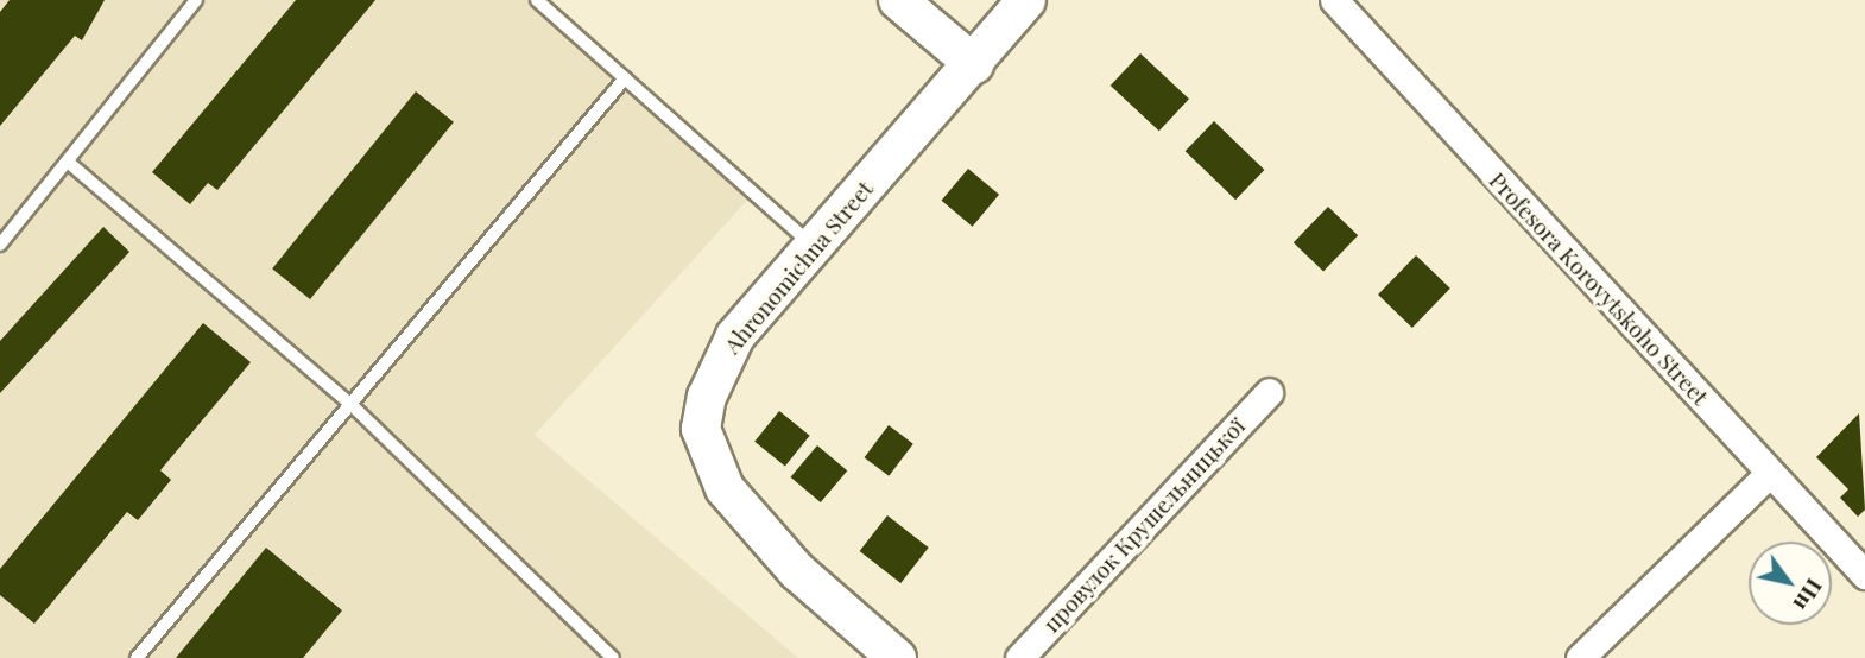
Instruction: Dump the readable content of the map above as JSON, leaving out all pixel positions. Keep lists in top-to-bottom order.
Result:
{
  "streets": {
    "street": ["Ahronomichna Street", "Profesora Korovytskoho Street", "провулок Крушельницької"]
  },
  "north": "bottom right"
}
